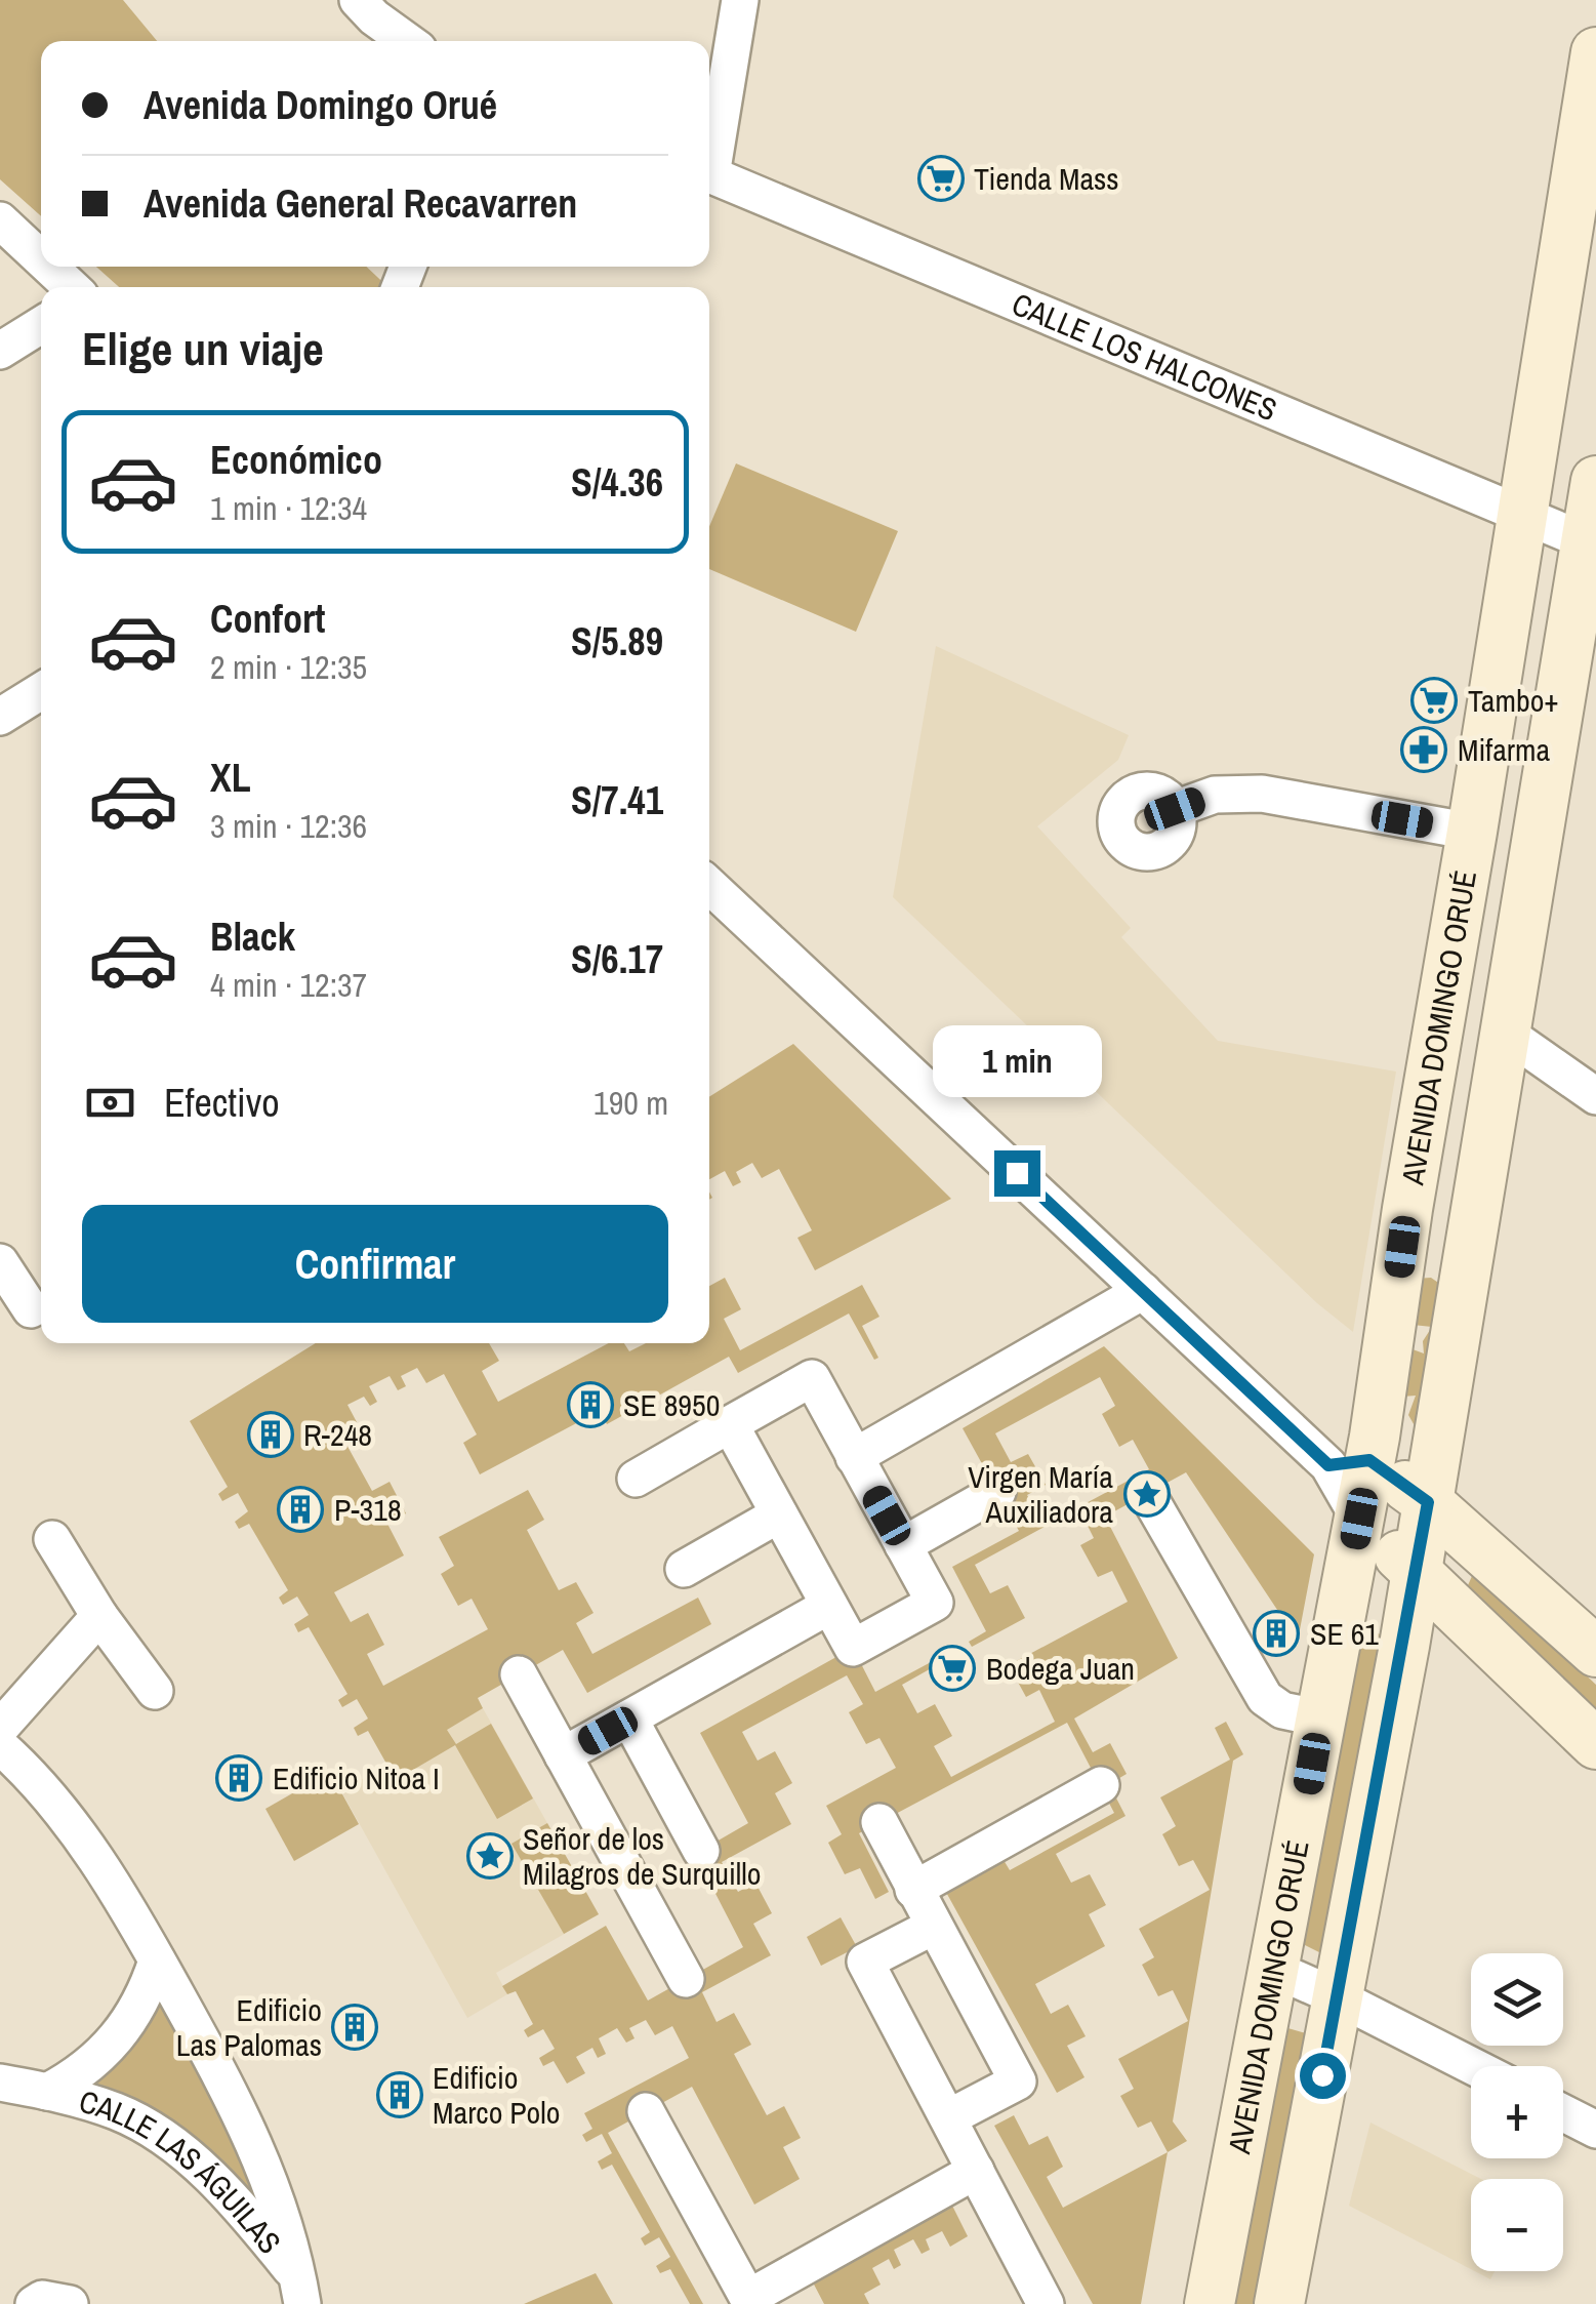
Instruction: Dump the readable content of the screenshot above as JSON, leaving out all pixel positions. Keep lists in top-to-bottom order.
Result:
{
  "streets": {
    "main road": ["AVENIDA DOMINGO ORUÉ"],
    "street": ["CALLE LOS HALCONES", "CALLE LAS ÁGUILAS"]
  },
  "crossings": [
    ["CALLE LOS HALCONES", "AVENIDA DOMINGO ORUÉ"]
  ],
  "places": {
    "supermarket": ["Tienda Mass", "Tambo+", "Bodega Juan"],
    "pharmacy": ["Mifarma"],
    "building": [
      "SE 8950",
      "R-248",
      "P-318",
      "SE 61",
      "Edificio Nitoa I",
      "Edificio Las Palomas",
      "Edificio Marco Polo"
    ],
    "place": ["Virgen María Auxiliadora", "Señor de los Milagros de Surquillo"]
  },
  "page": {
    "banner": ["Avenida Domingo Orué", "Avenida General Recavarren"],
    "heading": "Elige un viaje",
    "list": [
      {
        "name": "Económico",
        "note": "1 min · 12:34",
        "value": "S/4.36"
      },
      {
        "name": "Confort",
        "note": "2 min · 12:35",
        "value": "S/5.89"
      },
      {
        "name": "XL",
        "note": "3 min · 12:36",
        "value": "S/7.41"
      },
      {
        "name": "Black",
        "note": "4 min · 12:37",
        "value": "S/6.17"
      }
    ],
    "bubble": "1 min",
    "pay": ["Efectivo", "190 m"],
    "buttons": "Confirmar",
    "map_buttons": ["+", "−"]
  }
}
